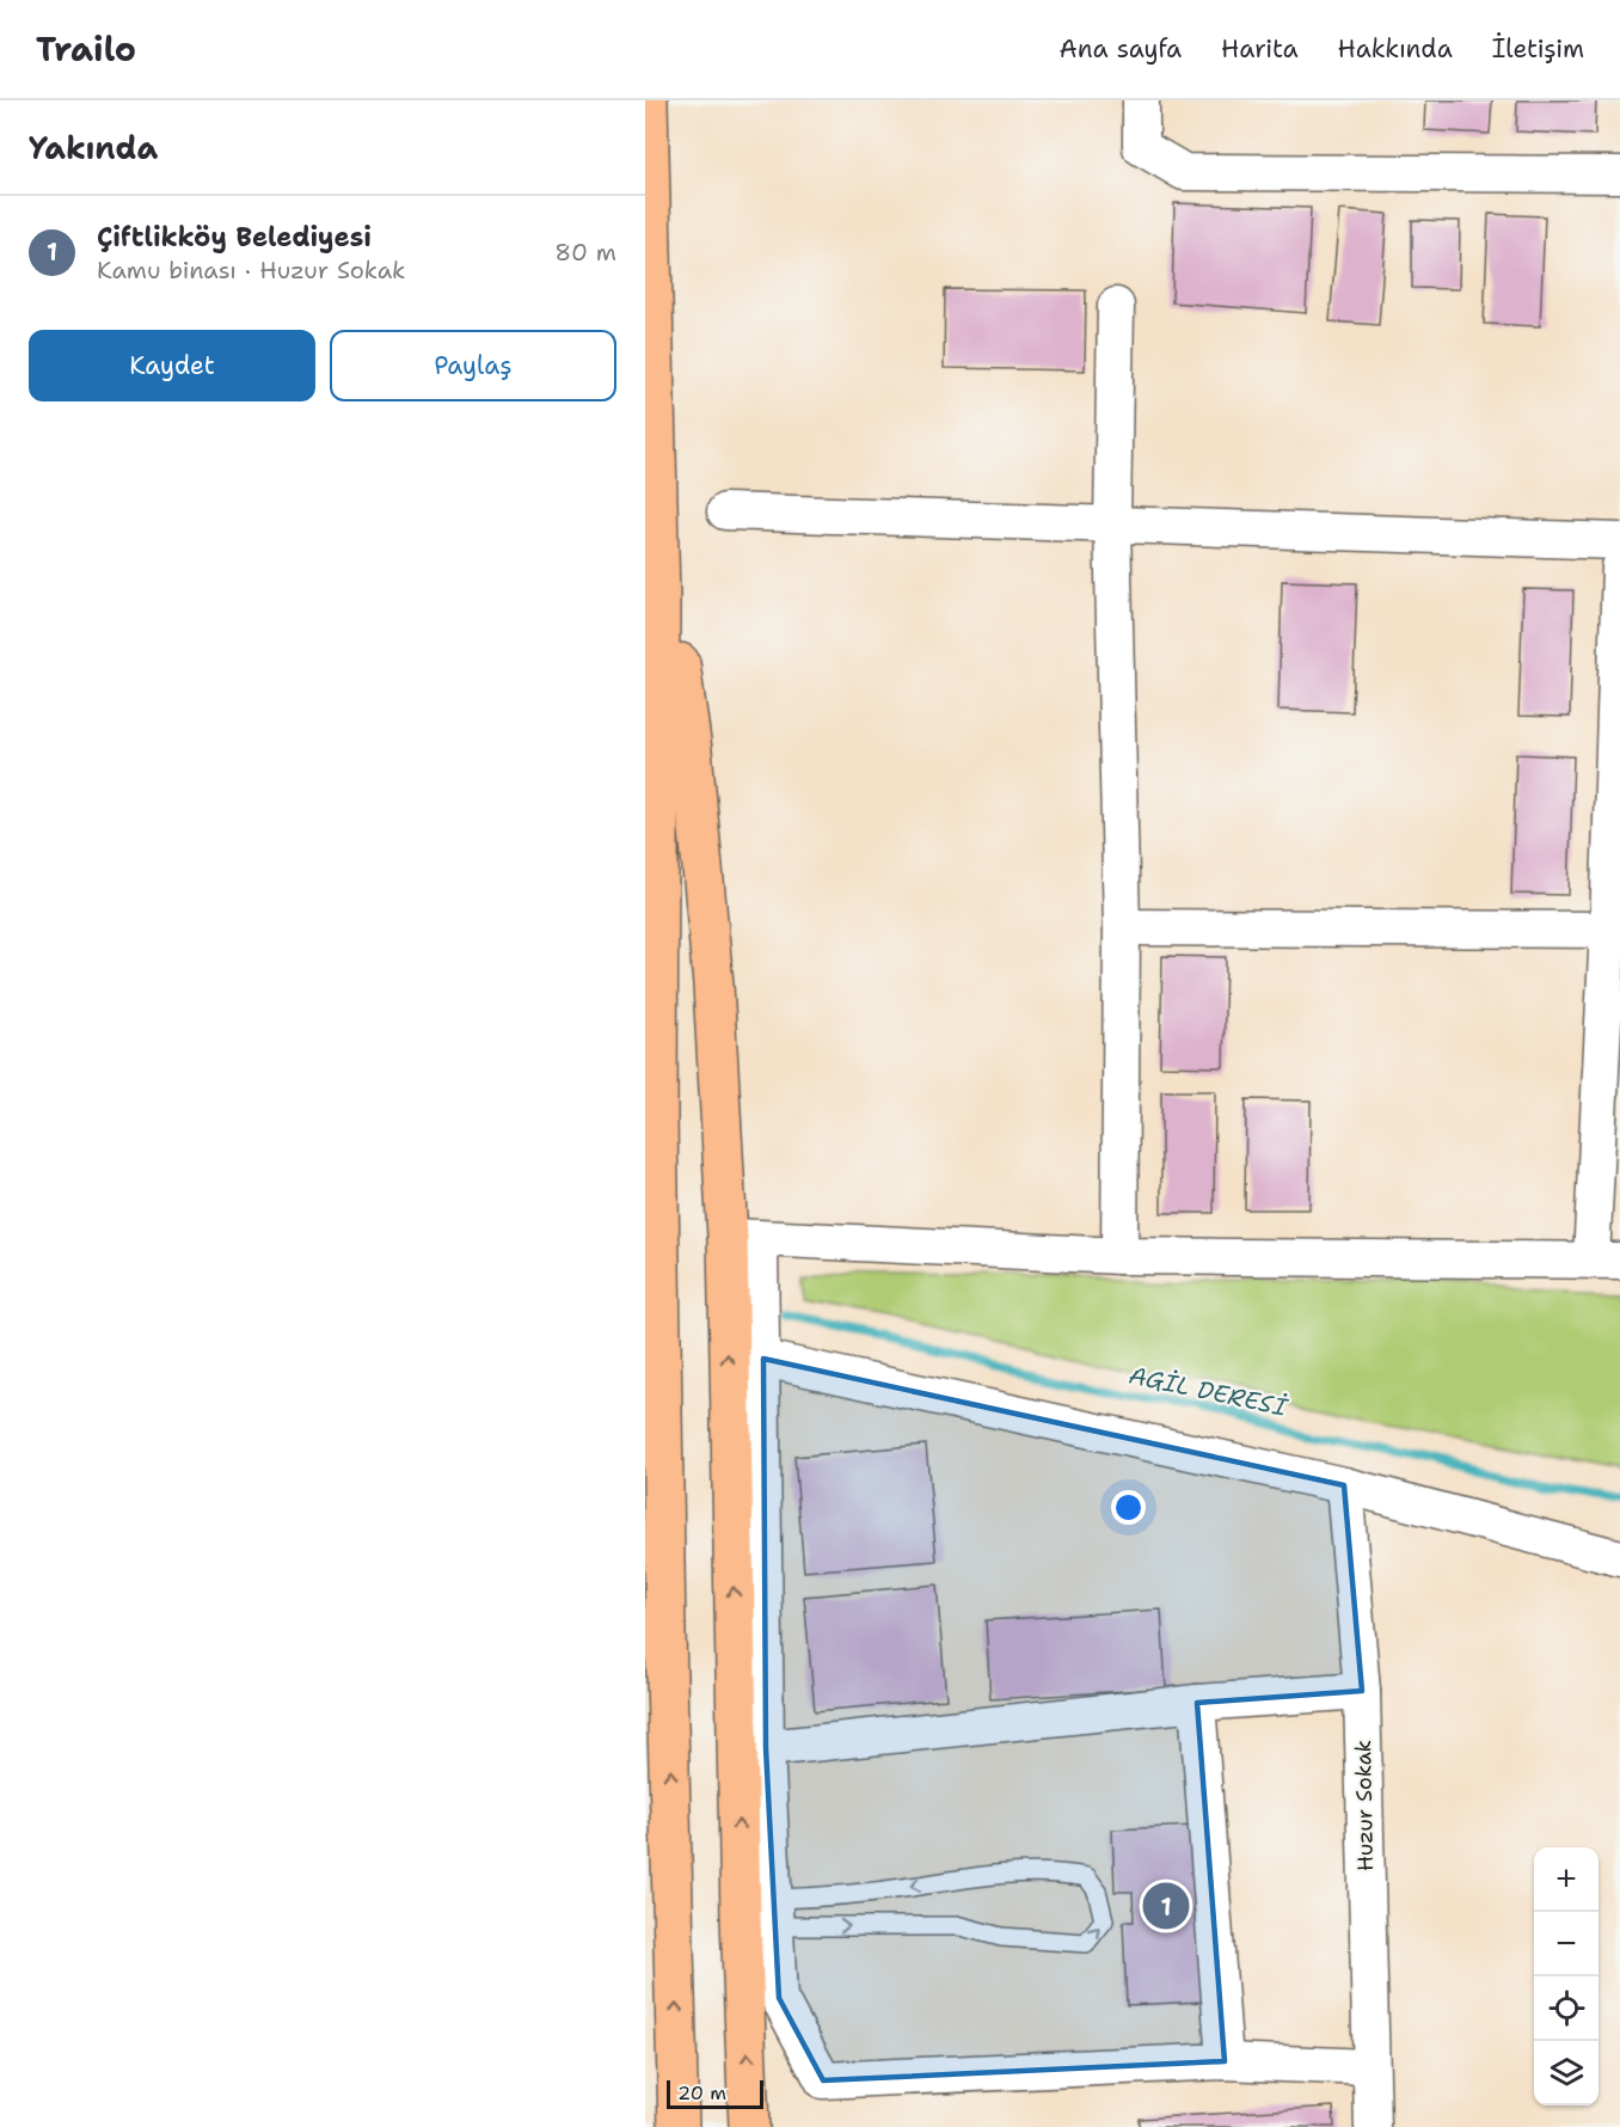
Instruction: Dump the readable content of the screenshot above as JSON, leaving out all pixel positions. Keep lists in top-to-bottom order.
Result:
{
  "streets": {
    "street": ["Huzur Sokak"]
  },
  "water": ["AGİL DERESİ"],
  "scale_bar": "20 m",
  "page": {
    "header": "Trailo",
    "nav": [
      "Ana sayfa",
      "Harita",
      "Hakkında",
      "İletişim"
    ],
    "heading": "Yakında",
    "list": [
      {
        "mark": "1",
        "name": "Çiftlikköy Belediyesi",
        "note": "Kamu binası · Huzur Sokak",
        "value": "80 m"
      }
    ],
    "buttons": ["Kaydet", "Paylaş"],
    "map_buttons": ["+", "−"],
    "pins": "1",
    "scale": "20 m"
  }
}
